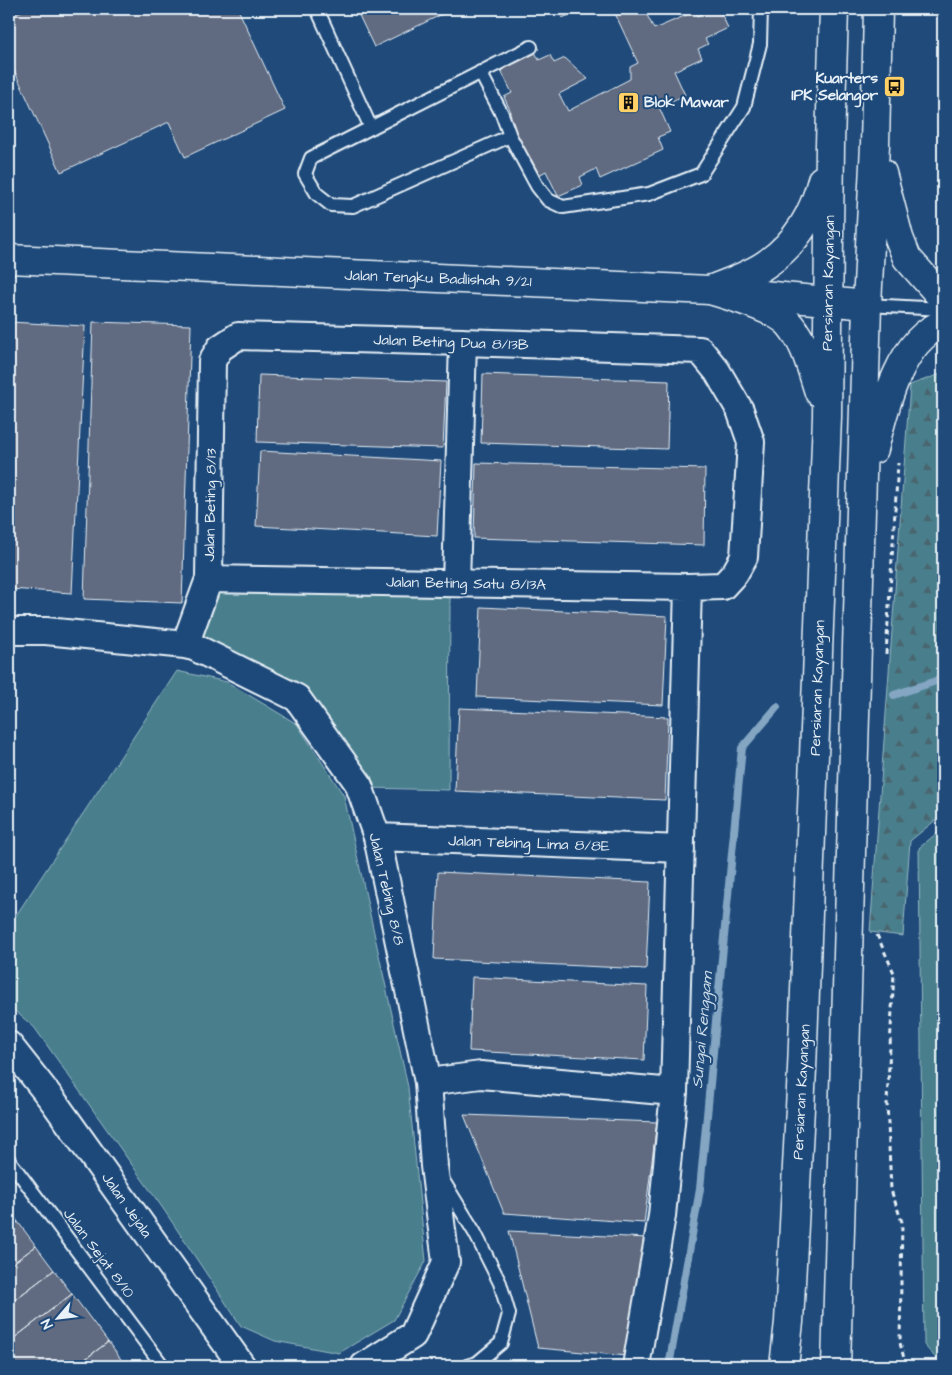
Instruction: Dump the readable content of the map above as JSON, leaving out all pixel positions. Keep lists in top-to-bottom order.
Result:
{
  "streets": {
    "main road": ["Jalan Tengku Badlishah 9/21", "Persiaran Kayangan"],
    "street": [
      "Jalan Beting Dua 8/13B",
      "Jalan Beting 8/13",
      "Jalan Beting Satu 8/13A",
      "Jalan Tebing Lima 8/8E",
      "Jalan Tebing 8/8",
      "Jalan Jejala"
    ],
    "lane": ["Jalan Sejat 8/10"]
  },
  "crossings": [
    ["Jalan Tengku Badlishah 9/21", "Persiaran Kayangan"],
    ["Jalan Beting Dua 8/13B", "Jalan Beting 8/13"],
    ["Jalan Beting Dua 8/13B", "Jalan Beting Satu 8/13A"],
    ["Jalan Beting 8/13", "Jalan Beting Satu 8/13A"],
    ["Jalan Beting 8/13", "Jalan Tebing 8/8"],
    ["Jalan Tebing Lima 8/8E", "Jalan Tebing 8/8"]
  ],
  "water": ["Sungai Renggam"],
  "places": {
    "bus stop": ["Kuarters IPK Selangor"],
    "building": ["Blok Mawar"]
  },
  "north": "bottom left"
}
